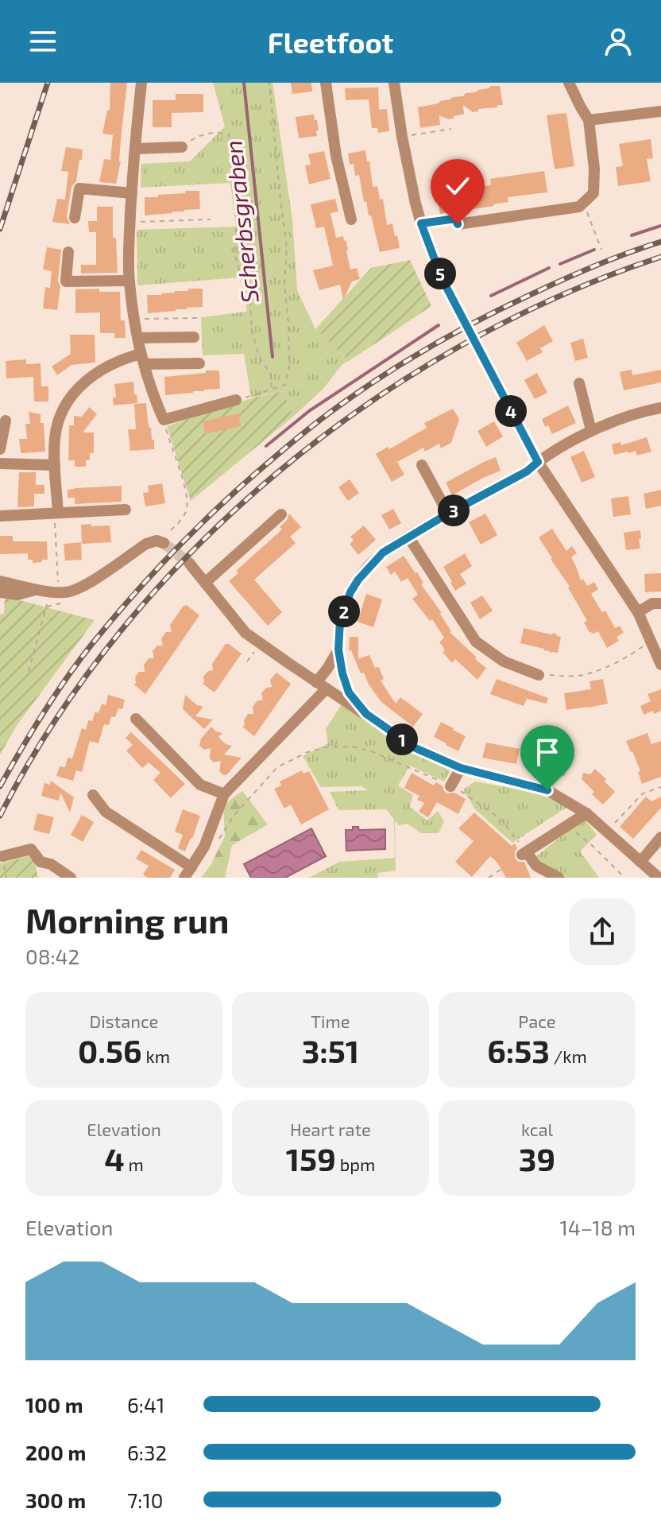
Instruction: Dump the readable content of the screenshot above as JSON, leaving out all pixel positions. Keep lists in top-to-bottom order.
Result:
{
  "water": ["Scherbsgraben"],
  "page": {
    "header": "Fleetfoot",
    "pins": [
      "5",
      "4",
      "3",
      "2",
      "1"
    ],
    "heading": ["Morning run", "08:42"],
    "stats": [
      ["Distance", "0.56 km"],
      ["Time", "3:51"],
      ["Pace", "6:53 /km"],
      ["Elevation", "4 m"],
      ["Heart rate", "159 bpm"],
      ["kcal", "39"]
    ],
    "chart": ["Elevation", "14–18 m"],
    "list": [
      {
        "name": "100 m",
        "note": "6:41"
      },
      {
        "name": "200 m",
        "note": "6:32"
      },
      {
        "name": "300 m",
        "note": "7:10"
      }
    ]
  }
}
